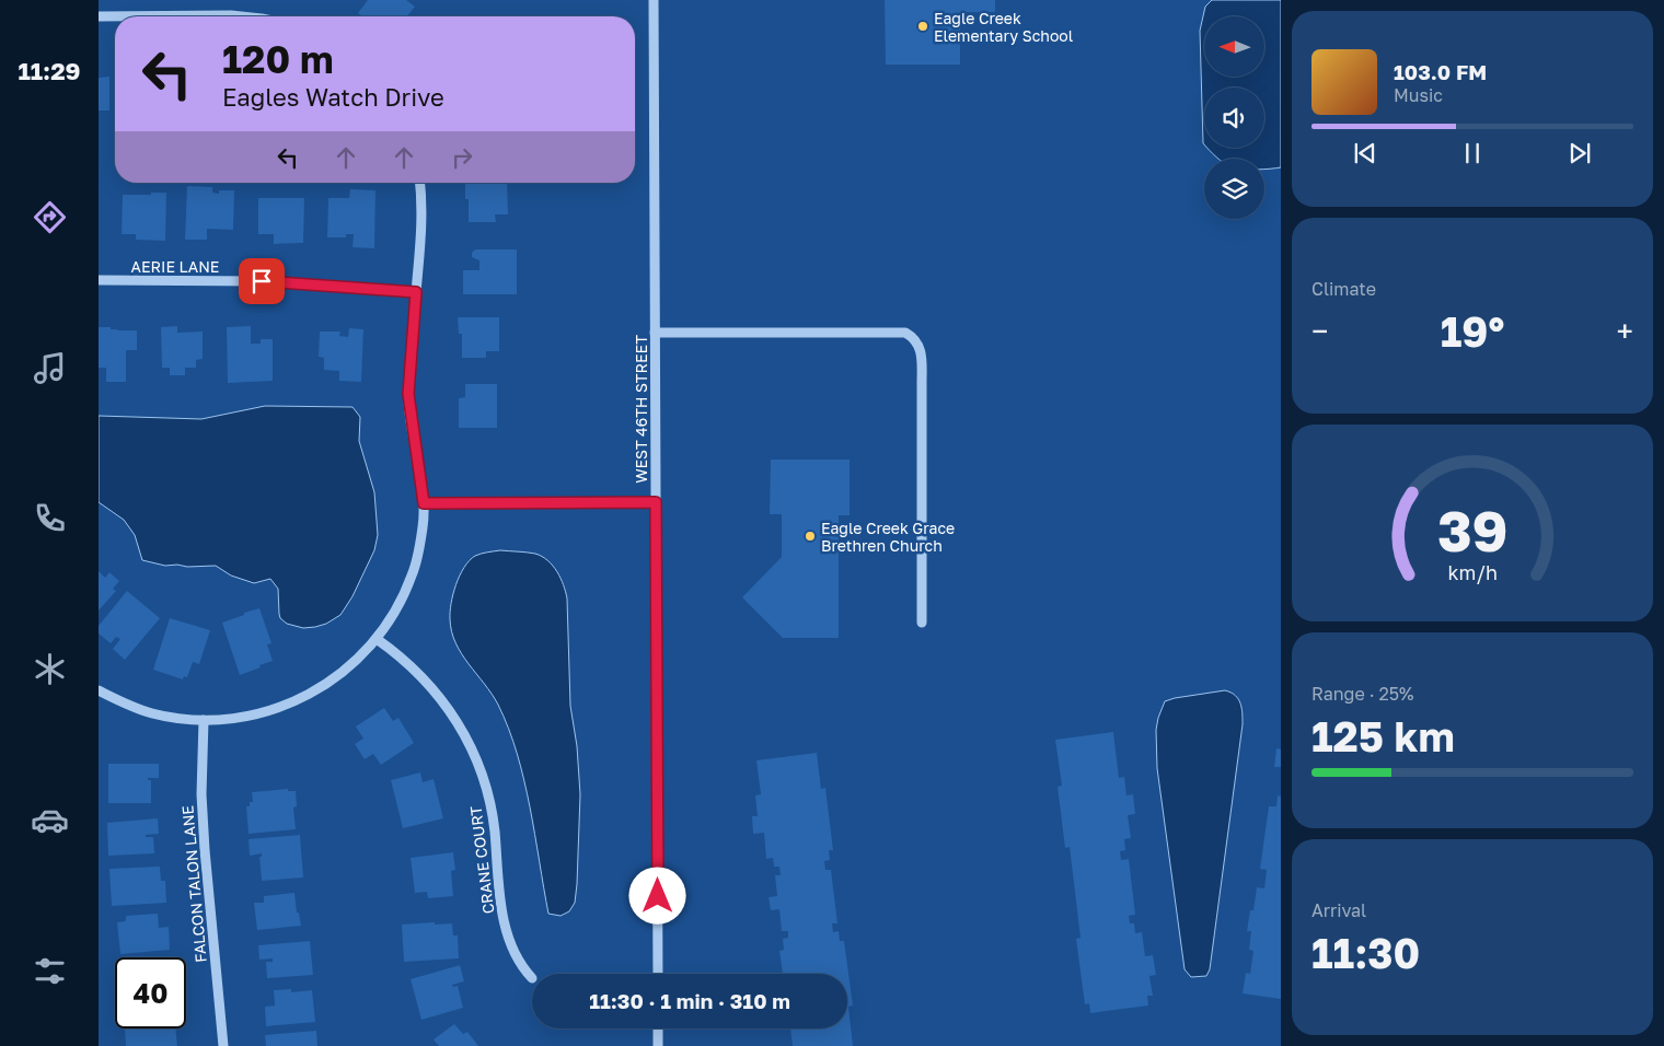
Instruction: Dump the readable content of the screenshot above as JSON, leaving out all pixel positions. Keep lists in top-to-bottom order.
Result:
{
  "streets": {
    "street": [
      "AERIE LANE",
      "WEST 46TH STREET",
      "CRANE COURT",
      "FALCON TALON LANE"
    ]
  },
  "places": ["Eagle Creek Elementary School", "Eagle Creek Grace Brethren Church"],
  "north": "left",
  "page": {
    "tabs": "11:29",
    "turn": ["120 m", "Eagles Watch Drive"],
    "song": ["103.0 FM", "Music"],
    "tile": [
      "Climate",
      ["Range · 25%", "125 km"],
      ["Arrival", "11:30"]
    ],
    "heat": ["−", "19°", "+"],
    "limit": "40",
    "trip": "11:30 · 1 min · 310 m",
    "gauge": ["39", "km/h"]
  }
}
